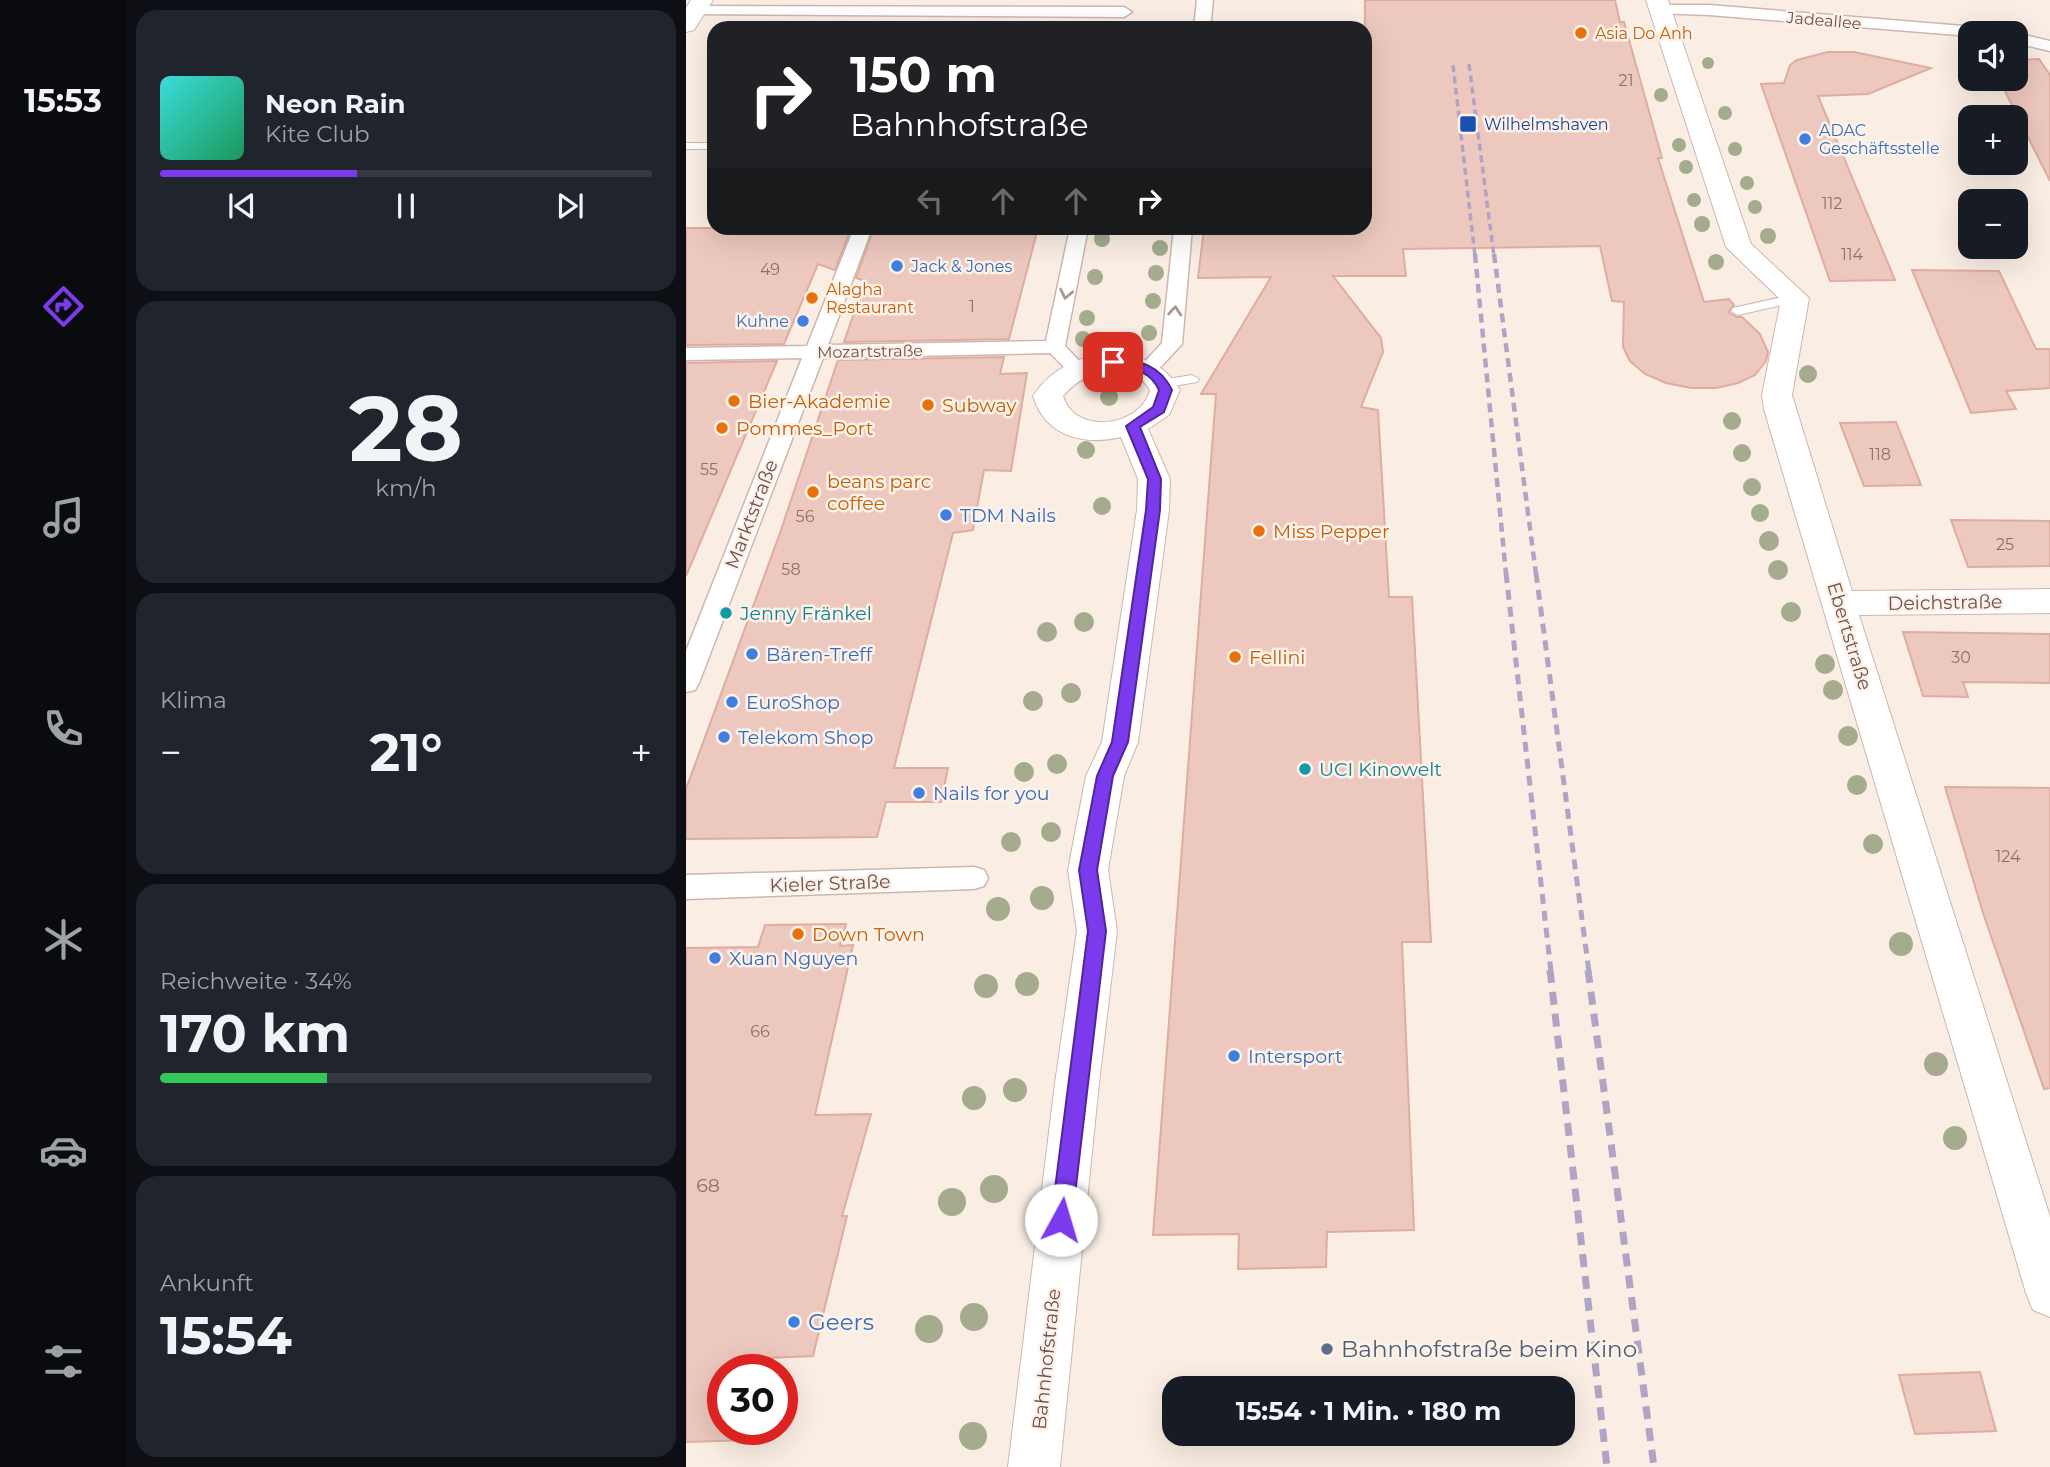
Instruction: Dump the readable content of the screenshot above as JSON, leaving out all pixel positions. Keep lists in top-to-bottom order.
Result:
{
  "streets": {
    "street": [
      "Jadeallee",
      "Mozartstraße",
      "Marktstraße",
      "Deichstraße",
      "Ebertstraße",
      "Kieler Straße",
      "Bahnhofstraße"
    ]
  },
  "crossings": [
    ["Mozartstraße", "Marktstraße"],
    ["Deichstraße", "Ebertstraße"]
  ],
  "places": {
    "other": [
      "Asia Do Anh",
      "ADAC Geschäftsstelle",
      "Jack & Jones",
      "Alagha Restaurant",
      "Kuhne",
      "Bier-Akademie",
      "Subway",
      "Pommes_Port",
      "beans parc coffee",
      "TDM Nails",
      "Miss Pepper",
      "Jenny Fränkel",
      "Bären-Treff",
      "Fellini",
      "EuroShop",
      "Telekom Shop",
      "UCI Kinowelt",
      "Nails for you",
      "Down Town",
      "Xuan Nguyen",
      "Intersport",
      "Geers",
      "Bahnhofstraße beim Kino"
    ],
    "transit": ["Wilhelmshaven"]
  },
  "house_numbers": [
    "21",
    "112",
    "114",
    "49",
    "1",
    "118",
    "55",
    "56",
    "25",
    "58",
    "30",
    "124",
    "66",
    "68"
  ],
  "page": {
    "tabs": "15:53",
    "map_buttons": ["+", "−"],
    "turn": ["150 m", "Bahnhofstraße"],
    "song": ["Neon Rain", "Kite Club"],
    "tile": [
      ["28", "km/h"],
      "Klima",
      ["Reichweite · 34%", "170 km"],
      ["Ankunft", "15:54"]
    ],
    "heat": ["−", "21°", "+"],
    "limit": "30",
    "trip": "15:54 · 1 Min. · 180 m"
  }
}
